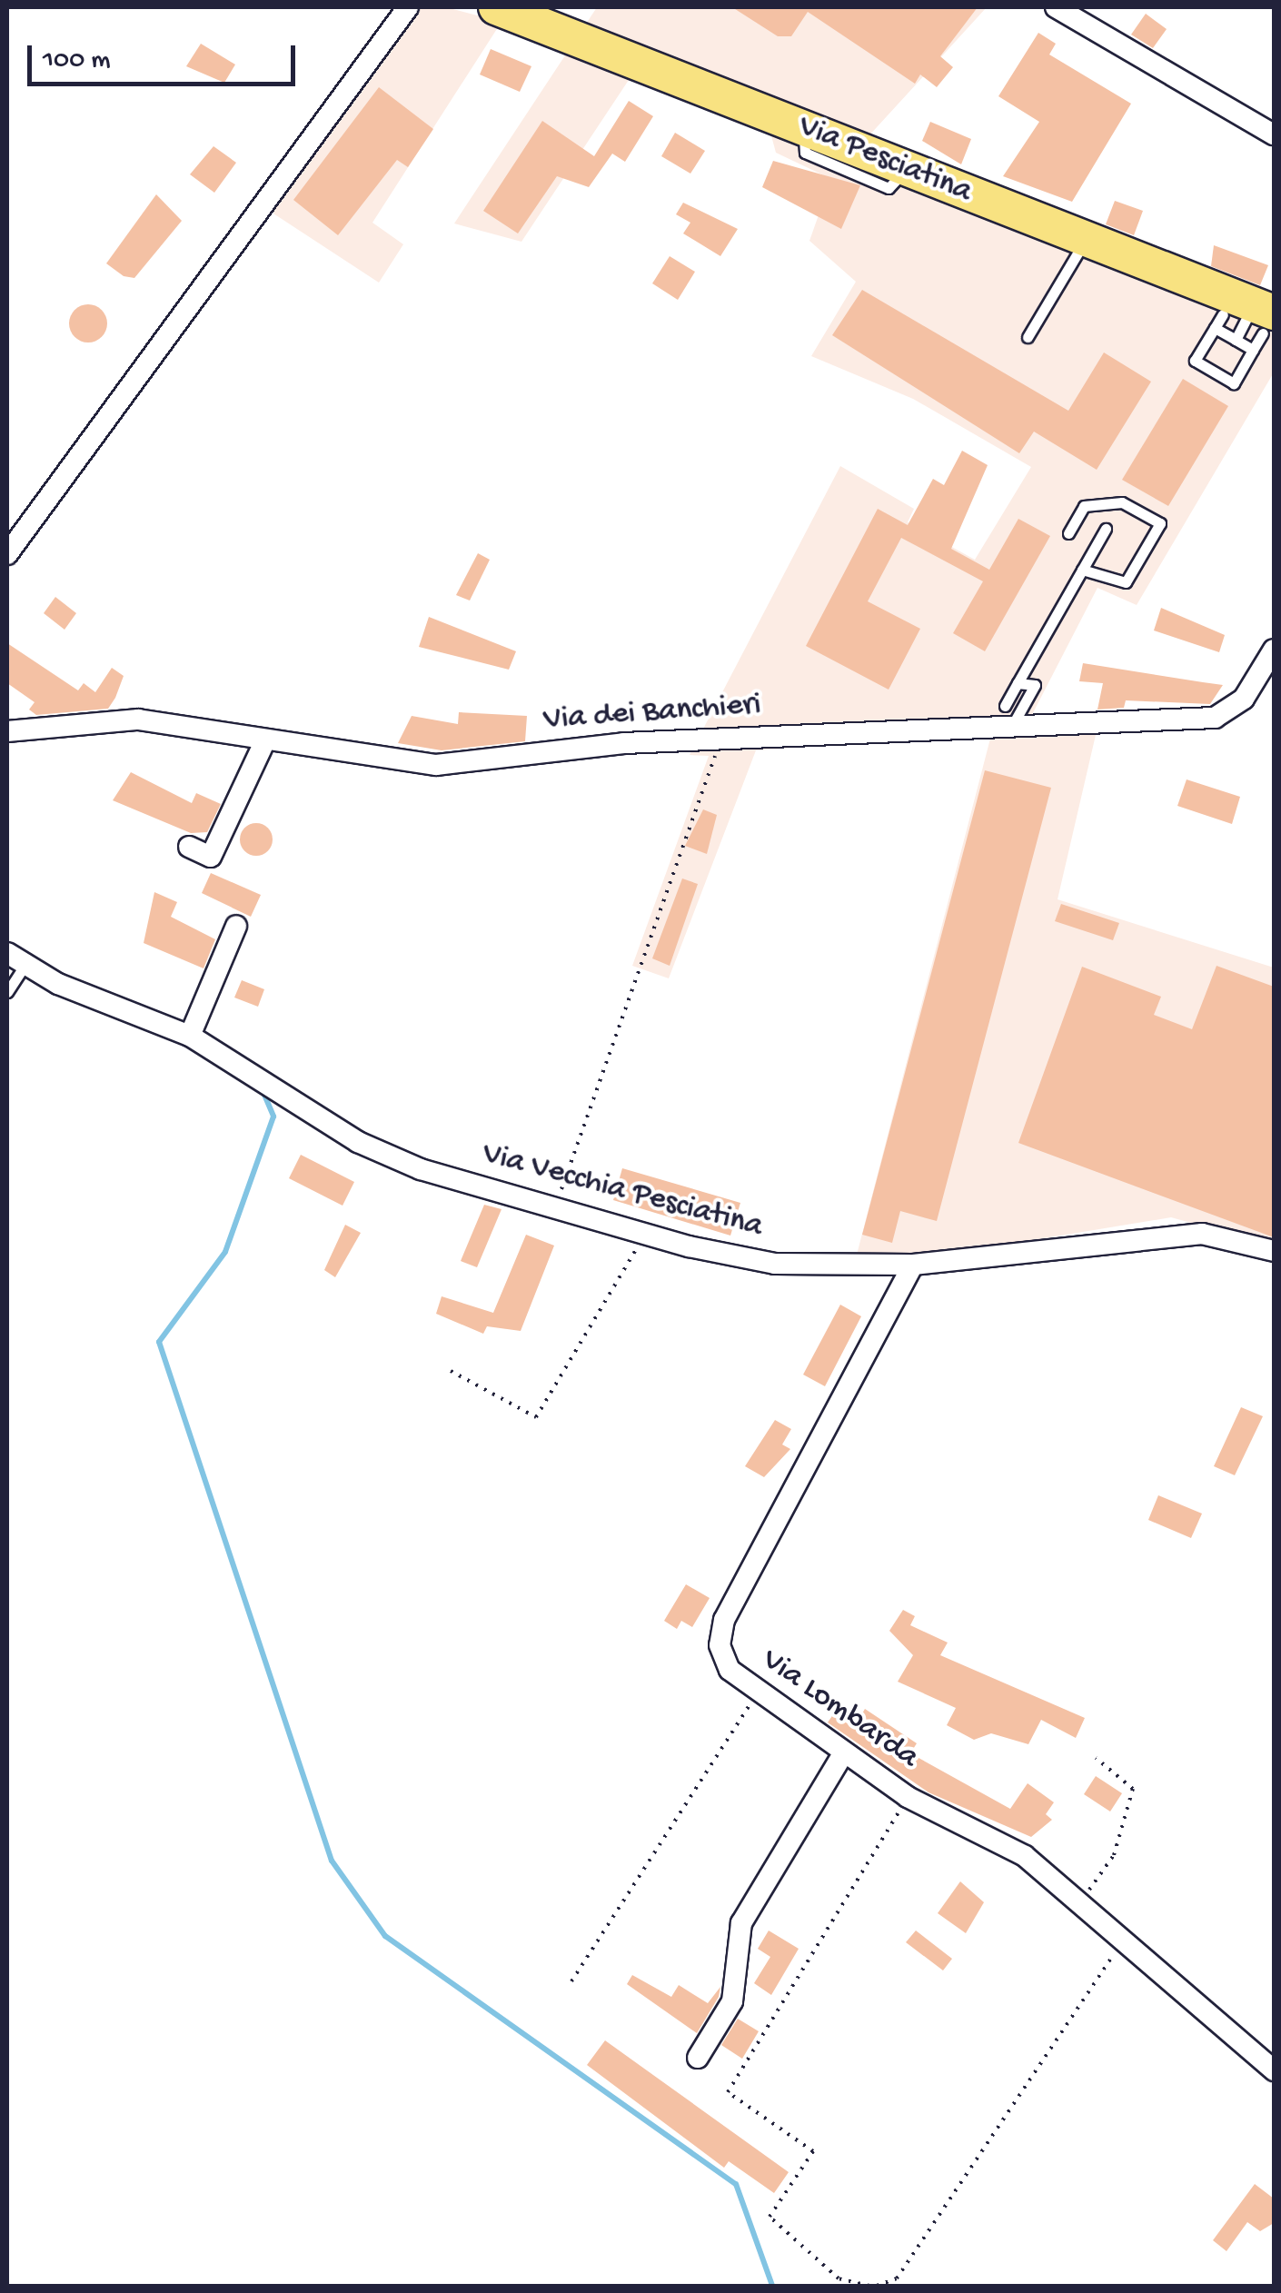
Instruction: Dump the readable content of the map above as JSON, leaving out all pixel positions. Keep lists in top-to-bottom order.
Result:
{
  "streets": {
    "main road": ["Via Pesciatina"],
    "street": ["Via dei Banchieri", "Via Vecchia Pesciatina", "Via Lombarda"]
  },
  "crossings": [
    ["Via Vecchia Pesciatina", "Via Lombarda"]
  ],
  "scale_bar": "100 m"
}
